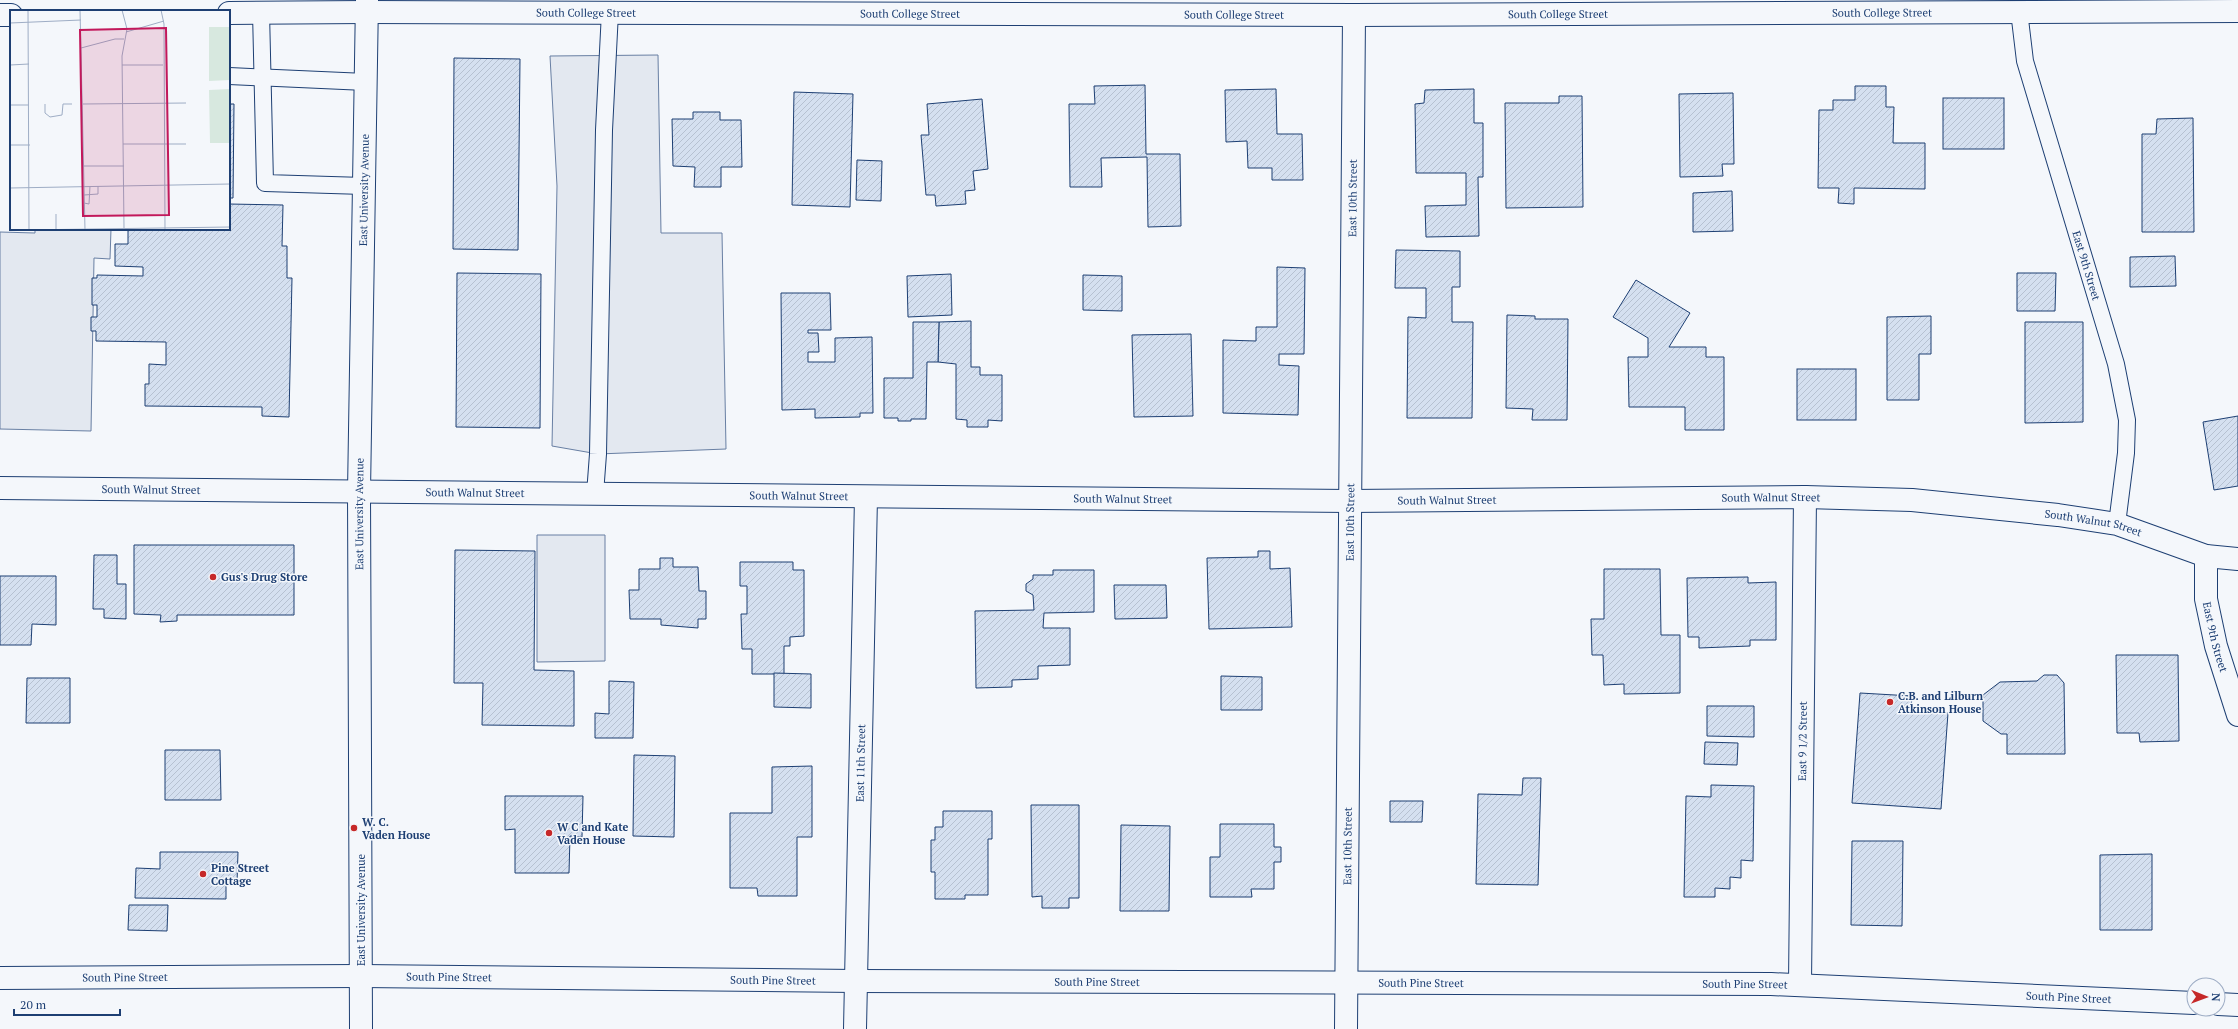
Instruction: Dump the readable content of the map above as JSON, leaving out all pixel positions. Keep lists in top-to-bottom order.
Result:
{
  "streets": {
    "street": [
      "South College Street",
      "East University Avenue",
      "East 10th Street",
      "East 9th Street",
      "South Walnut Street",
      "East 9 1/2 Street",
      "East 11th Street",
      "South Pine Street"
    ]
  },
  "crossings": [
    ["South College Street", "East University Avenue"],
    ["South College Street", "East 10th Street"],
    ["South College Street", "East 9th Street"],
    ["East University Avenue", "South Walnut Street"],
    ["East University Avenue", "South Pine Street"],
    ["East 10th Street", "South Walnut Street"],
    ["East 10th Street", "South Pine Street"],
    ["East 9th Street", "South Walnut Street"],
    ["South Walnut Street", "East 9 1/2 Street"],
    ["South Walnut Street", "East 11th Street"],
    ["East 9 1/2 Street", "South Pine Street"],
    ["East 11th Street", "South Pine Street"]
  ],
  "places": [
    "Gus's Drug Store",
    "C.B. and Lilburn Atkinson House",
    "W. C. Vaden House",
    "W C and Kate Vaden House",
    "Pine Street Cottage"
  ],
  "scale_bar": "20 m",
  "north": "right"
}
